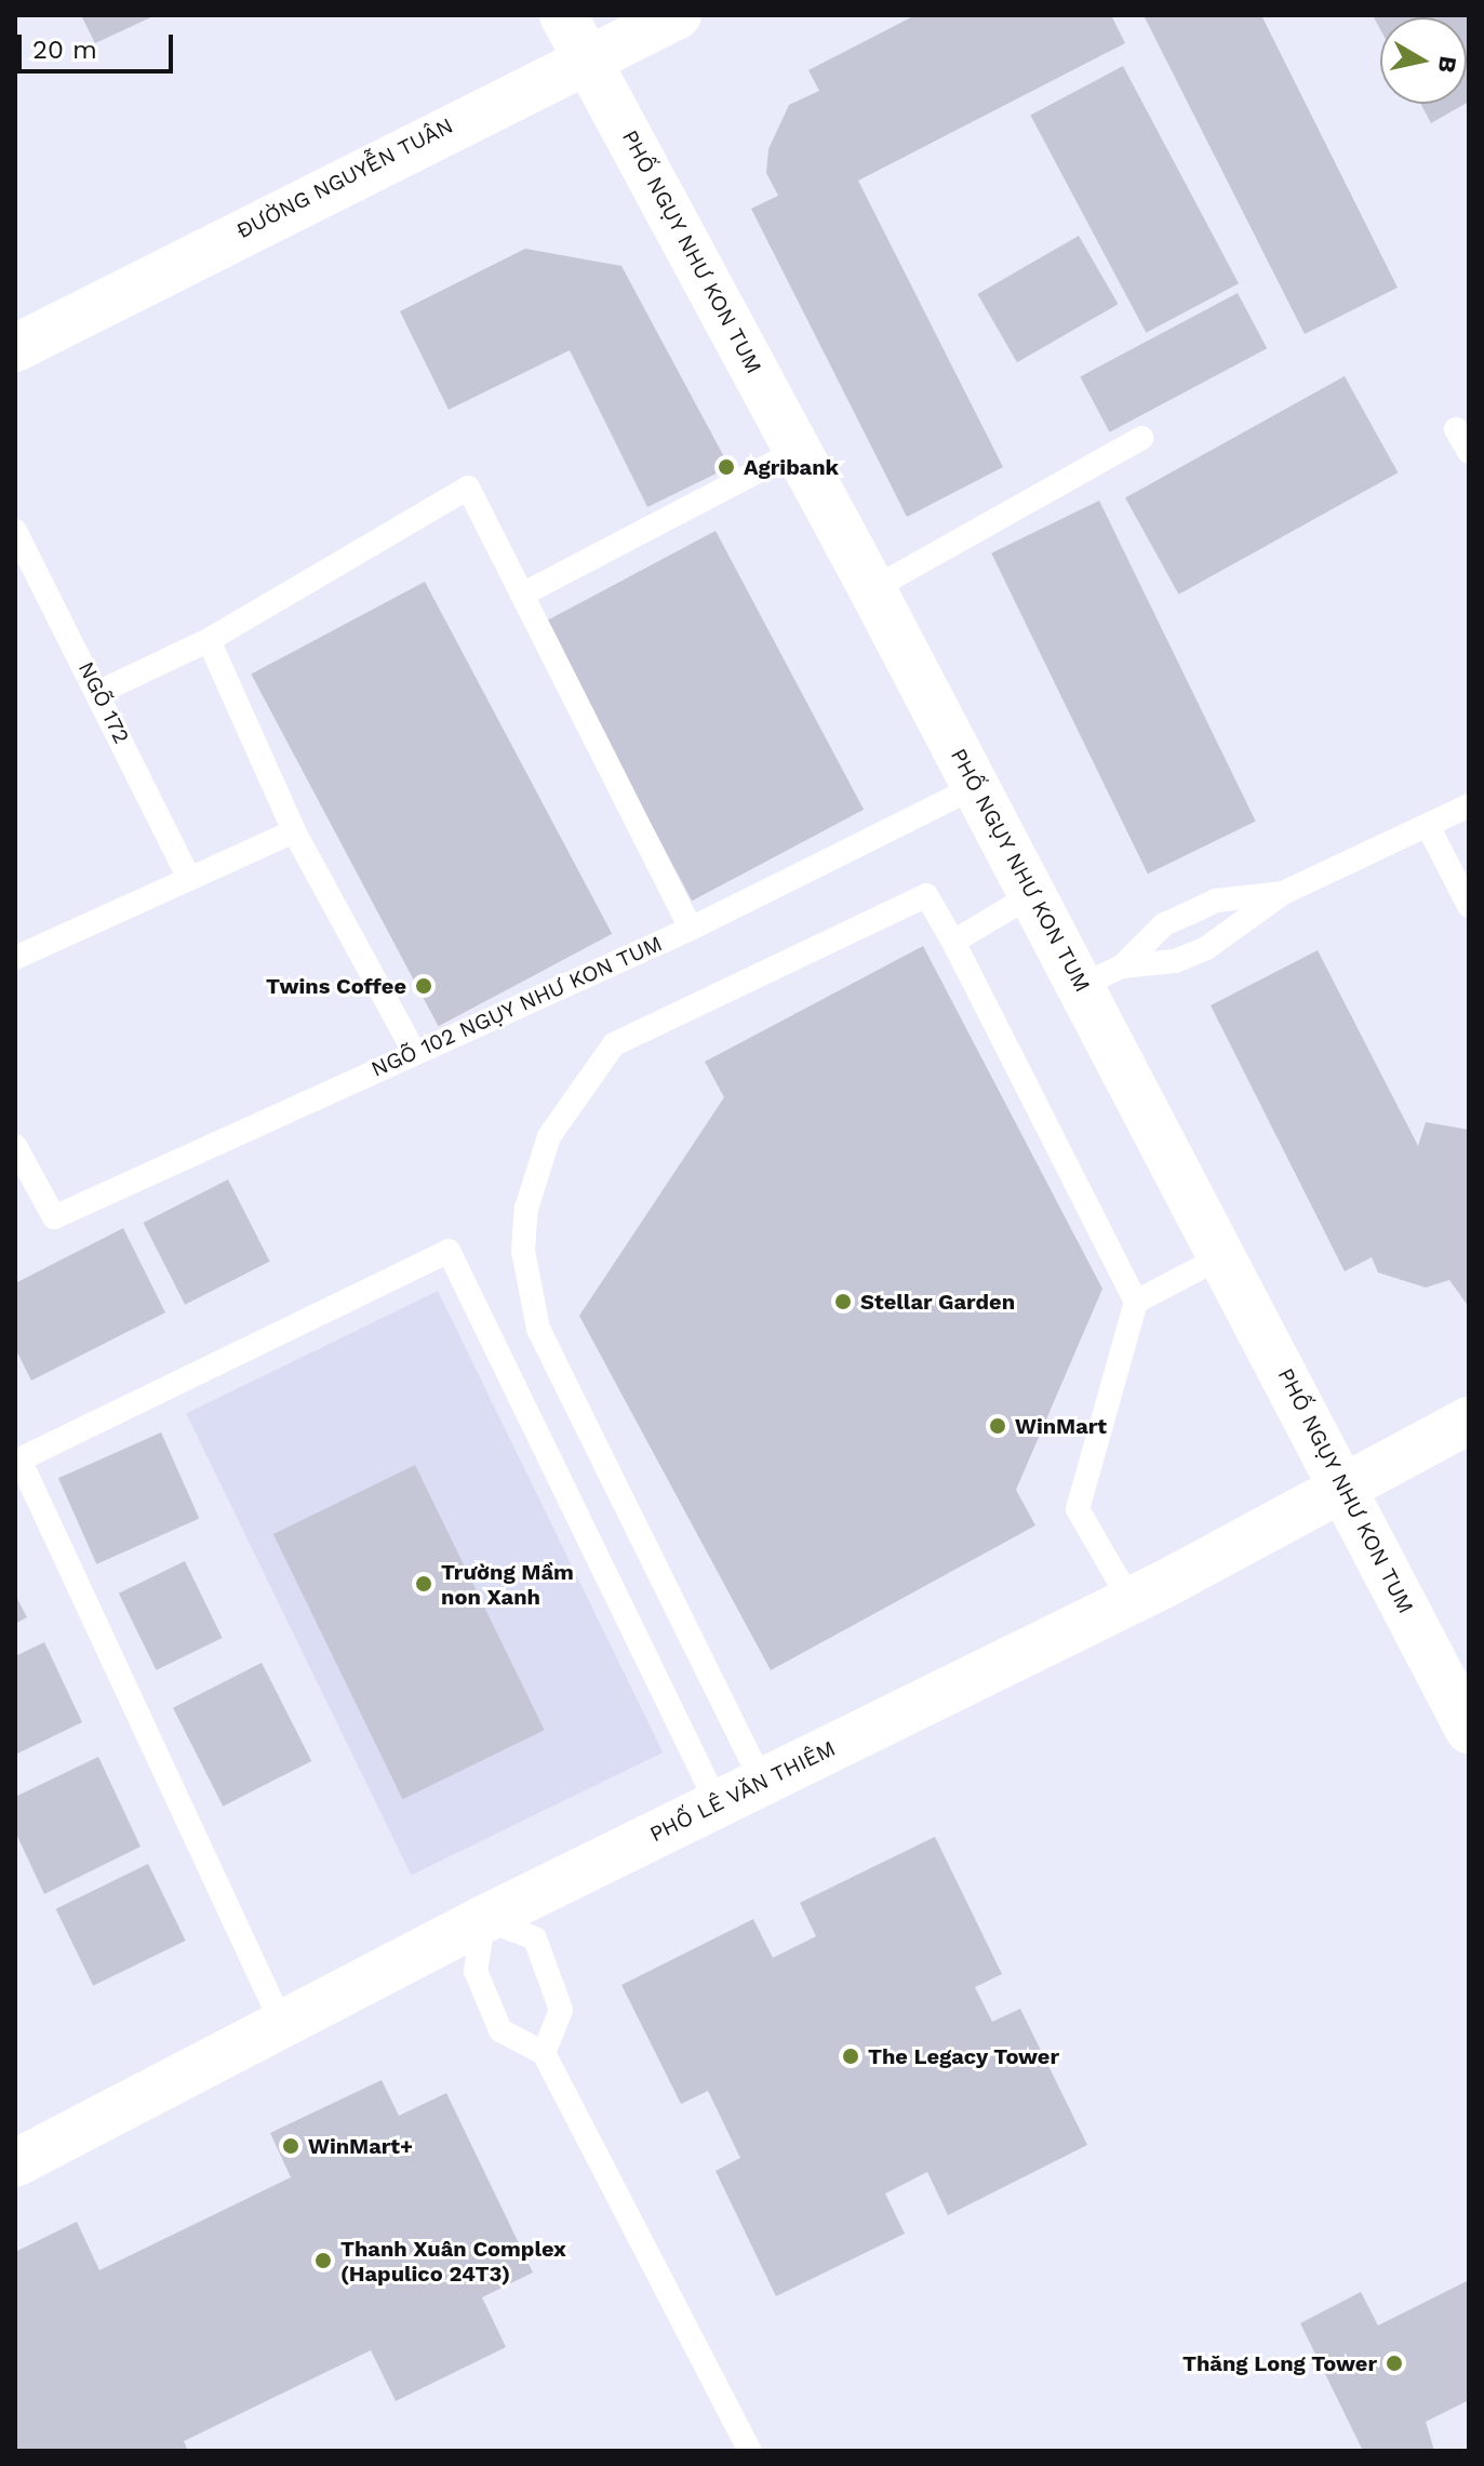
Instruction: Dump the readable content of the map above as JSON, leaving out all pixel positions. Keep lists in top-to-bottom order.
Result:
{
  "streets": {
    "street": ["ĐƯỜNG NGUYỄN TUÂN", "PHỐ NGỤY NHƯ KON TUM", "PHỐ LÊ VĂN THIÊM"],
    "lane": ["NGÕ 172", "NGÕ 102 NGỤY NHƯ KON TUM"]
  },
  "crossings": [
    ["ĐƯỜNG NGUYỄN TUÂN", "PHỐ NGỤY NHƯ KON TUM"],
    ["PHỐ NGỤY NHƯ KON TUM", "NGÕ 102 NGỤY NHƯ KON TUM"],
    ["PHỐ NGỤY NHƯ KON TUM", "PHỐ LÊ VĂN THIÊM"]
  ],
  "places": [
    "Agribank",
    "Twins Coffee",
    "Stellar Garden",
    "WinMart",
    "Trường Mầm non Xanh",
    "The Legacy Tower",
    "WinMart+",
    "Thanh Xuân Complex (Hapulico 24T3)",
    "Thăng Long Tower"
  ],
  "scale_bar": "20 m",
  "north": "right"
}
